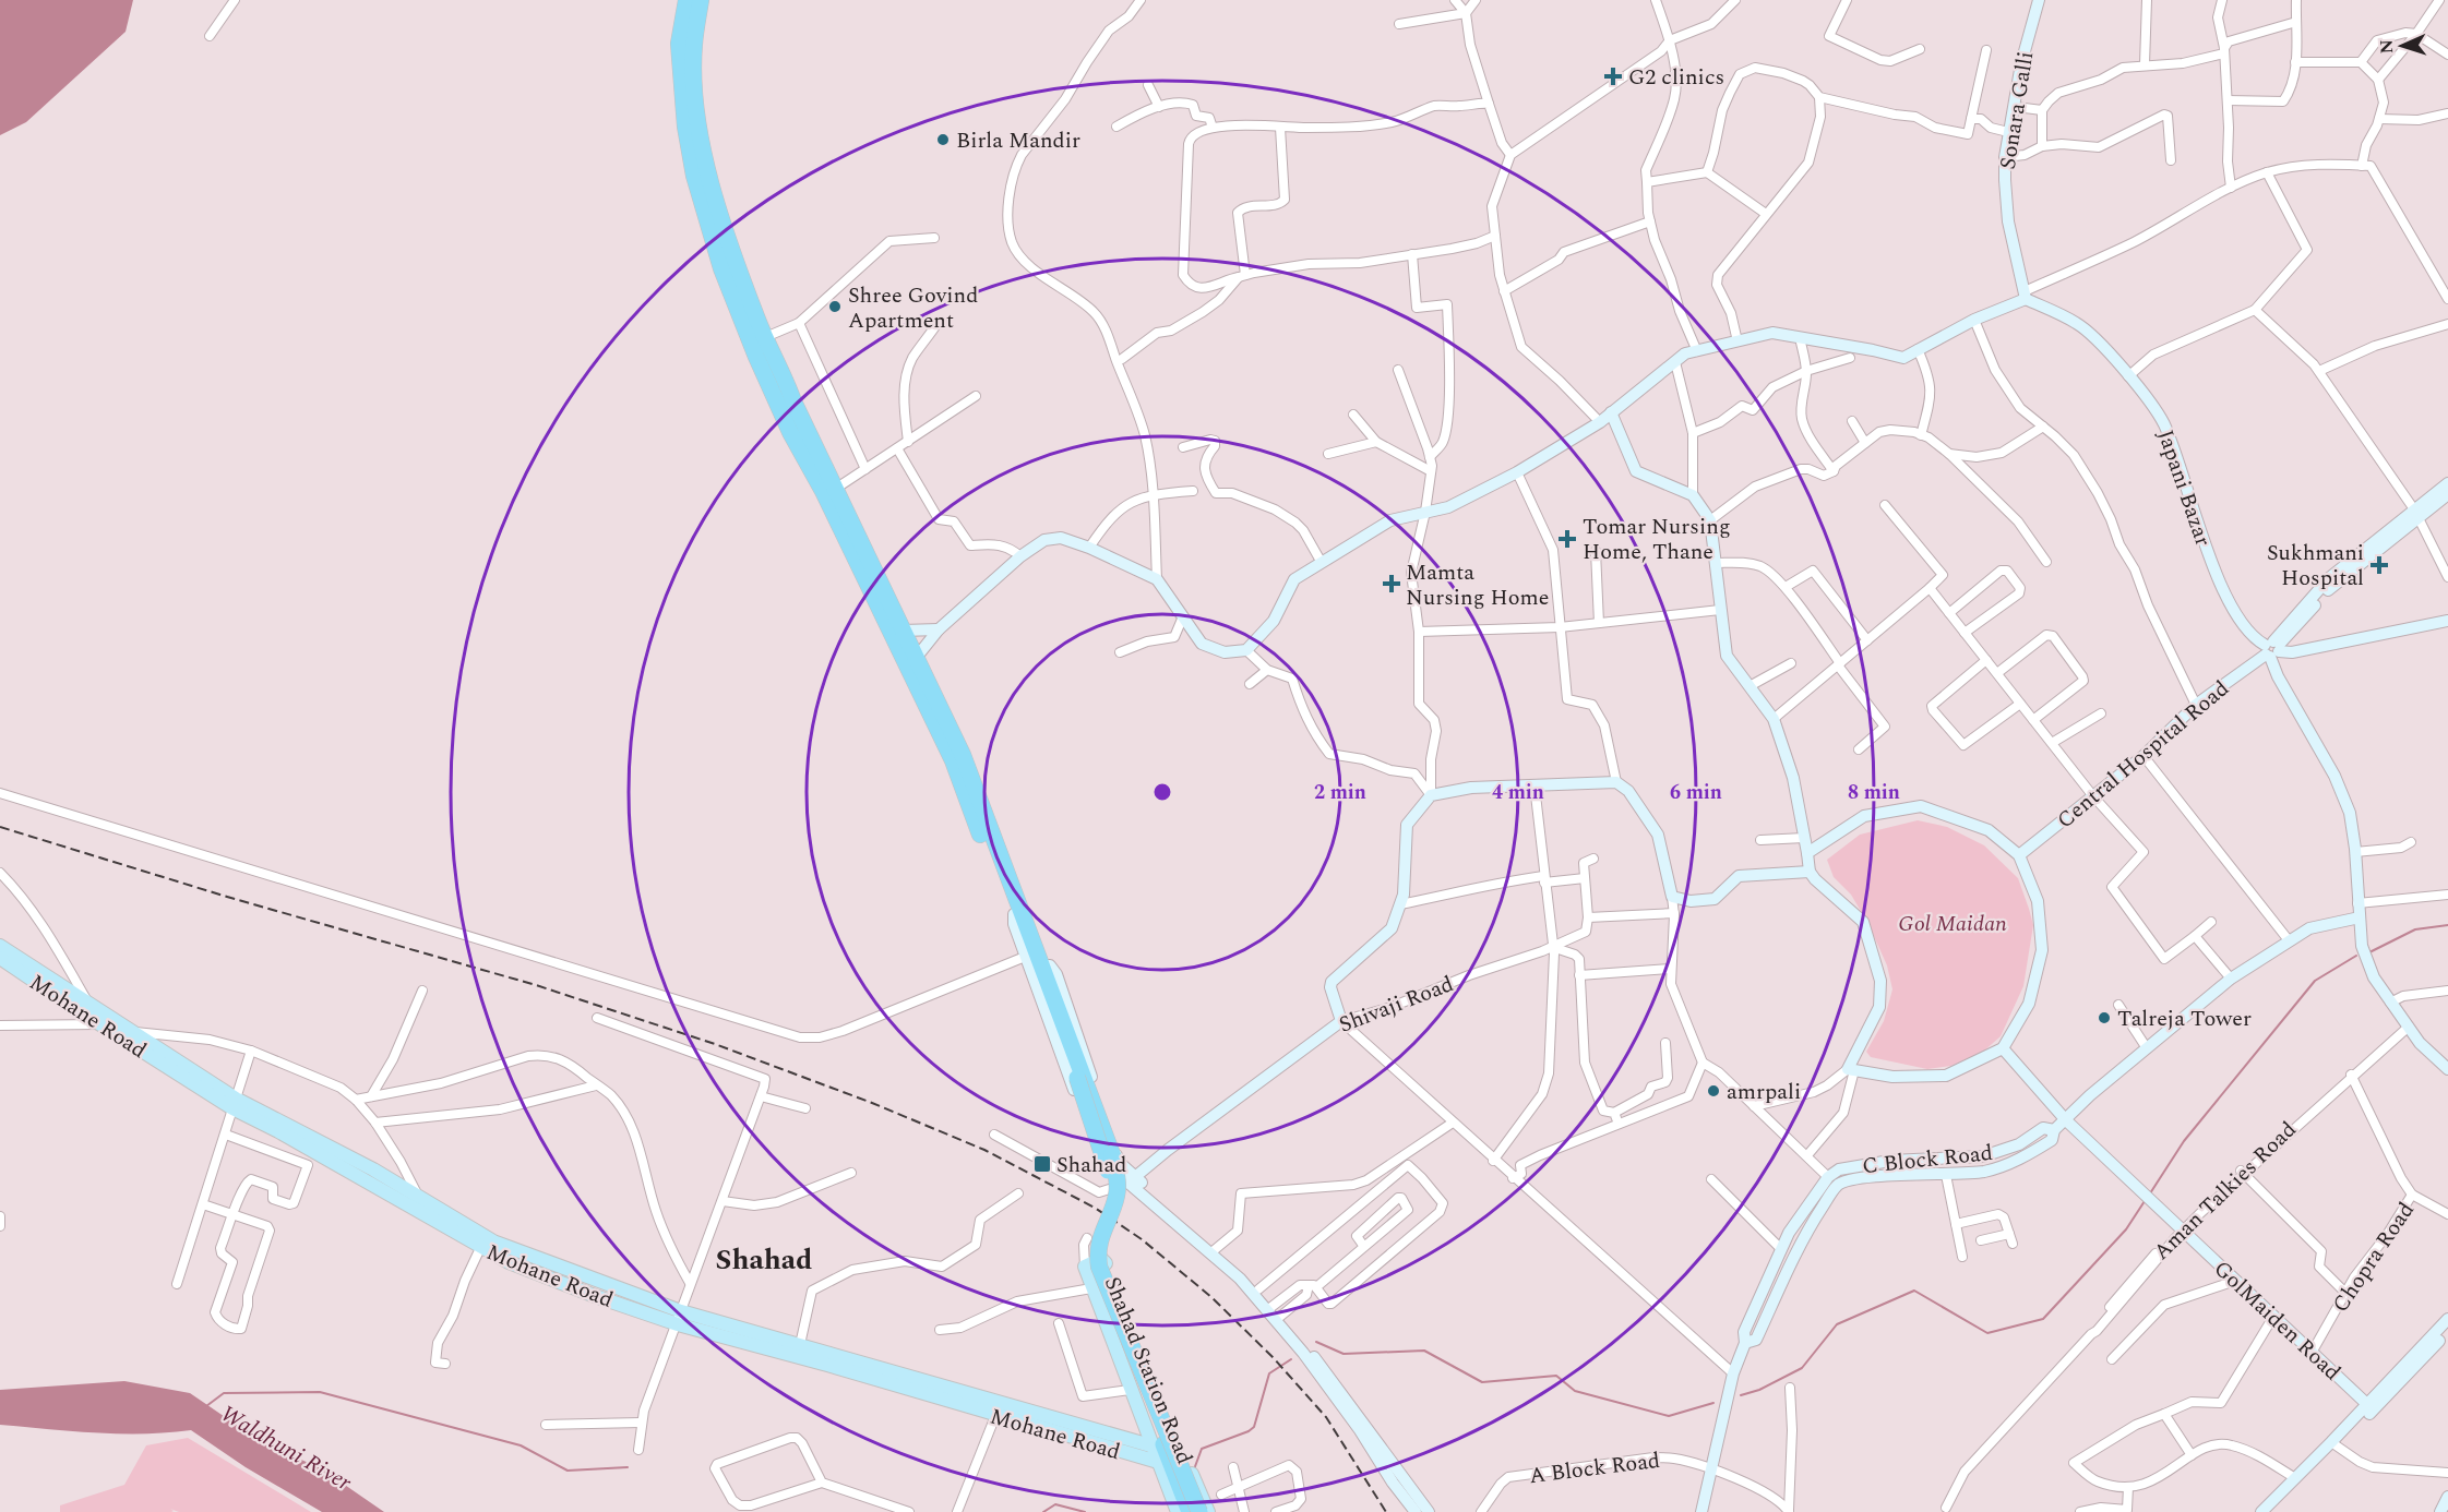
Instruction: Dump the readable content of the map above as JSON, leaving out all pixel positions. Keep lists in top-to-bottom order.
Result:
{
  "streets": {
    "main road": ["Mohane Road", "Shahad Station Road"],
    "street": [
      "Sonara Galli",
      "Japani Bazar",
      "Central Hospital Road",
      "Shivaji Road",
      "C Block Road",
      "Aman Talkies Road",
      "Chopra Road",
      "GolMaiden Road",
      "A Block Road"
    ]
  },
  "crossings": [
    ["Sonara Galli", "Japani Bazar"],
    ["Japani Bazar", "Central Hospital Road"],
    ["Japani Bazar", "C Block Road"],
    ["Japani Bazar", "Aman Talkies Road"],
    ["Mohane Road", "Shahad Station Road"],
    ["C Block Road", "GolMaiden Road"],
    ["C Block Road", "A Block Road"],
    ["Aman Talkies Road", "GolMaiden Road"],
    ["Chopra Road", "GolMaiden Road"]
  ],
  "districts": ["Shahad"],
  "water": ["Waldhuni River"],
  "parks": ["Gol Maidan"],
  "places": {
    "health": [
      "G2 clinics",
      "Tomar Nursing Home, Thane",
      "Sukhmani Hospital",
      "Mamta Nursing Home"
    ],
    "other": [
      "Birla Mandir",
      "Shree Govind Apartment",
      "Talreja Tower",
      "amrpali"
    ],
    "transit": ["Shahad"]
  },
  "north": "left",
  "rings": [
    "2 min",
    "4 min",
    "6 min",
    "8 min"
  ]
}
